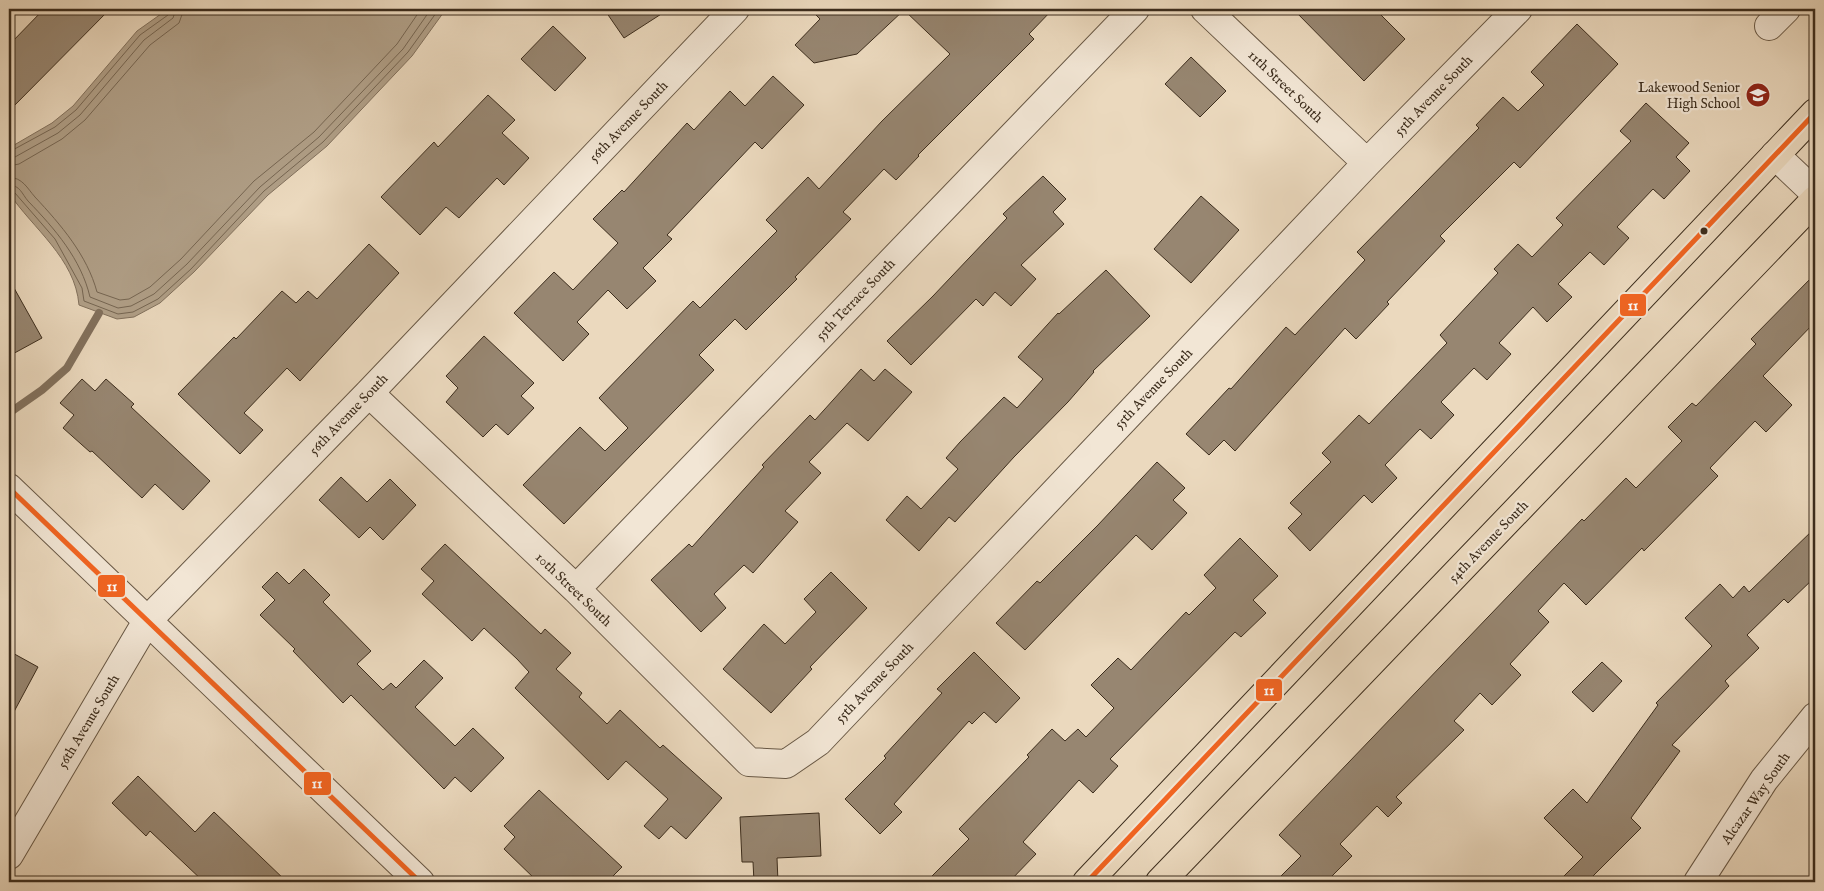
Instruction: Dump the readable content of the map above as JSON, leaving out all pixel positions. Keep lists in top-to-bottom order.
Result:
{
  "streets": {
    "main road": ["54th Avenue South"],
    "street": [
      "11th Street South",
      "55th Avenue South",
      "56th Avenue South",
      "55th Terrace South",
      "10th Street South",
      "Alcazar Way South"
    ]
  },
  "crossings": [
    ["11th Street South", "55th Avenue South"],
    ["55th Avenue South", "10th Street South"],
    ["56th Avenue South", "10th Street South"],
    ["55th Terrace South", "10th Street South"]
  ],
  "places": {
    "school or university": ["Lakewood Senior High School"]
  },
  "lines": ["transit line 11"]
}
